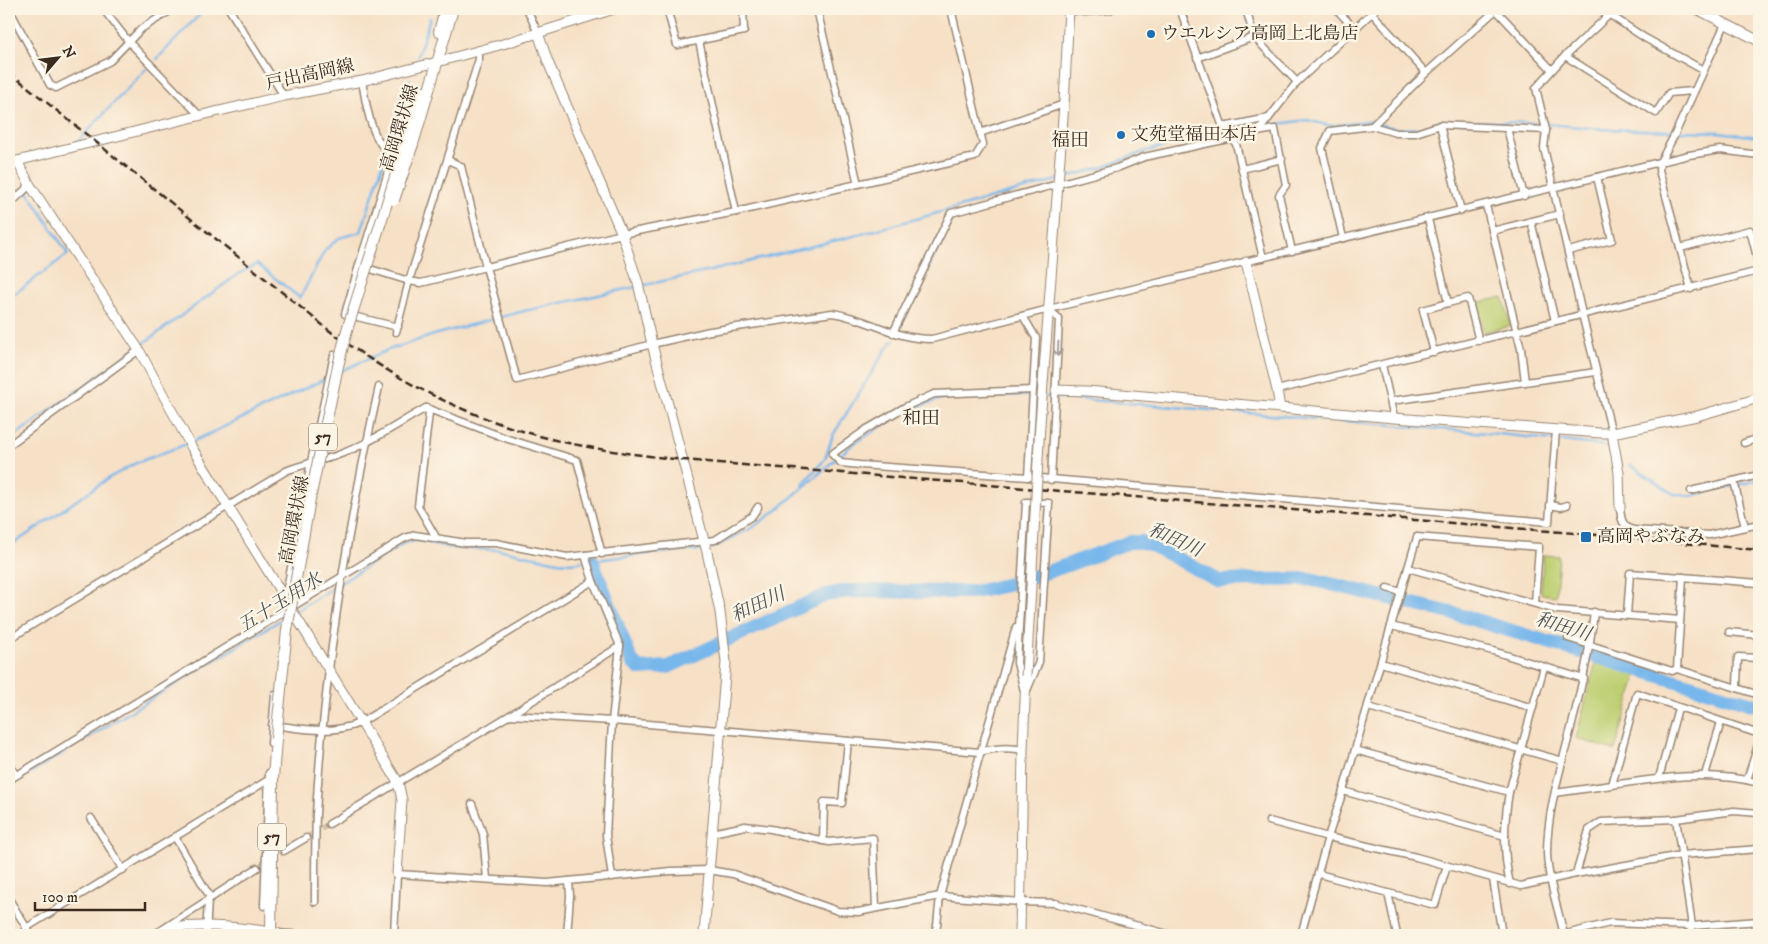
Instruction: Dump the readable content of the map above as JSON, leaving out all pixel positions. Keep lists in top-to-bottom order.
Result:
{
  "streets": {
    "main road": ["高岡環状線", "57"],
    "street": ["戸出高岡線"]
  },
  "crossings": [
    ["戸出高岡線", "高岡環状線"]
  ],
  "districts": ["福田", "和田"],
  "water": ["和田川", "五十玉用水"],
  "places": {
    "other": ["ウエルシア高岡上北島店", "文苑堂福田本店"],
    "transit": ["高岡やぶなみ"]
  },
  "scale_bar": "100 m",
  "north": "top right"
}
